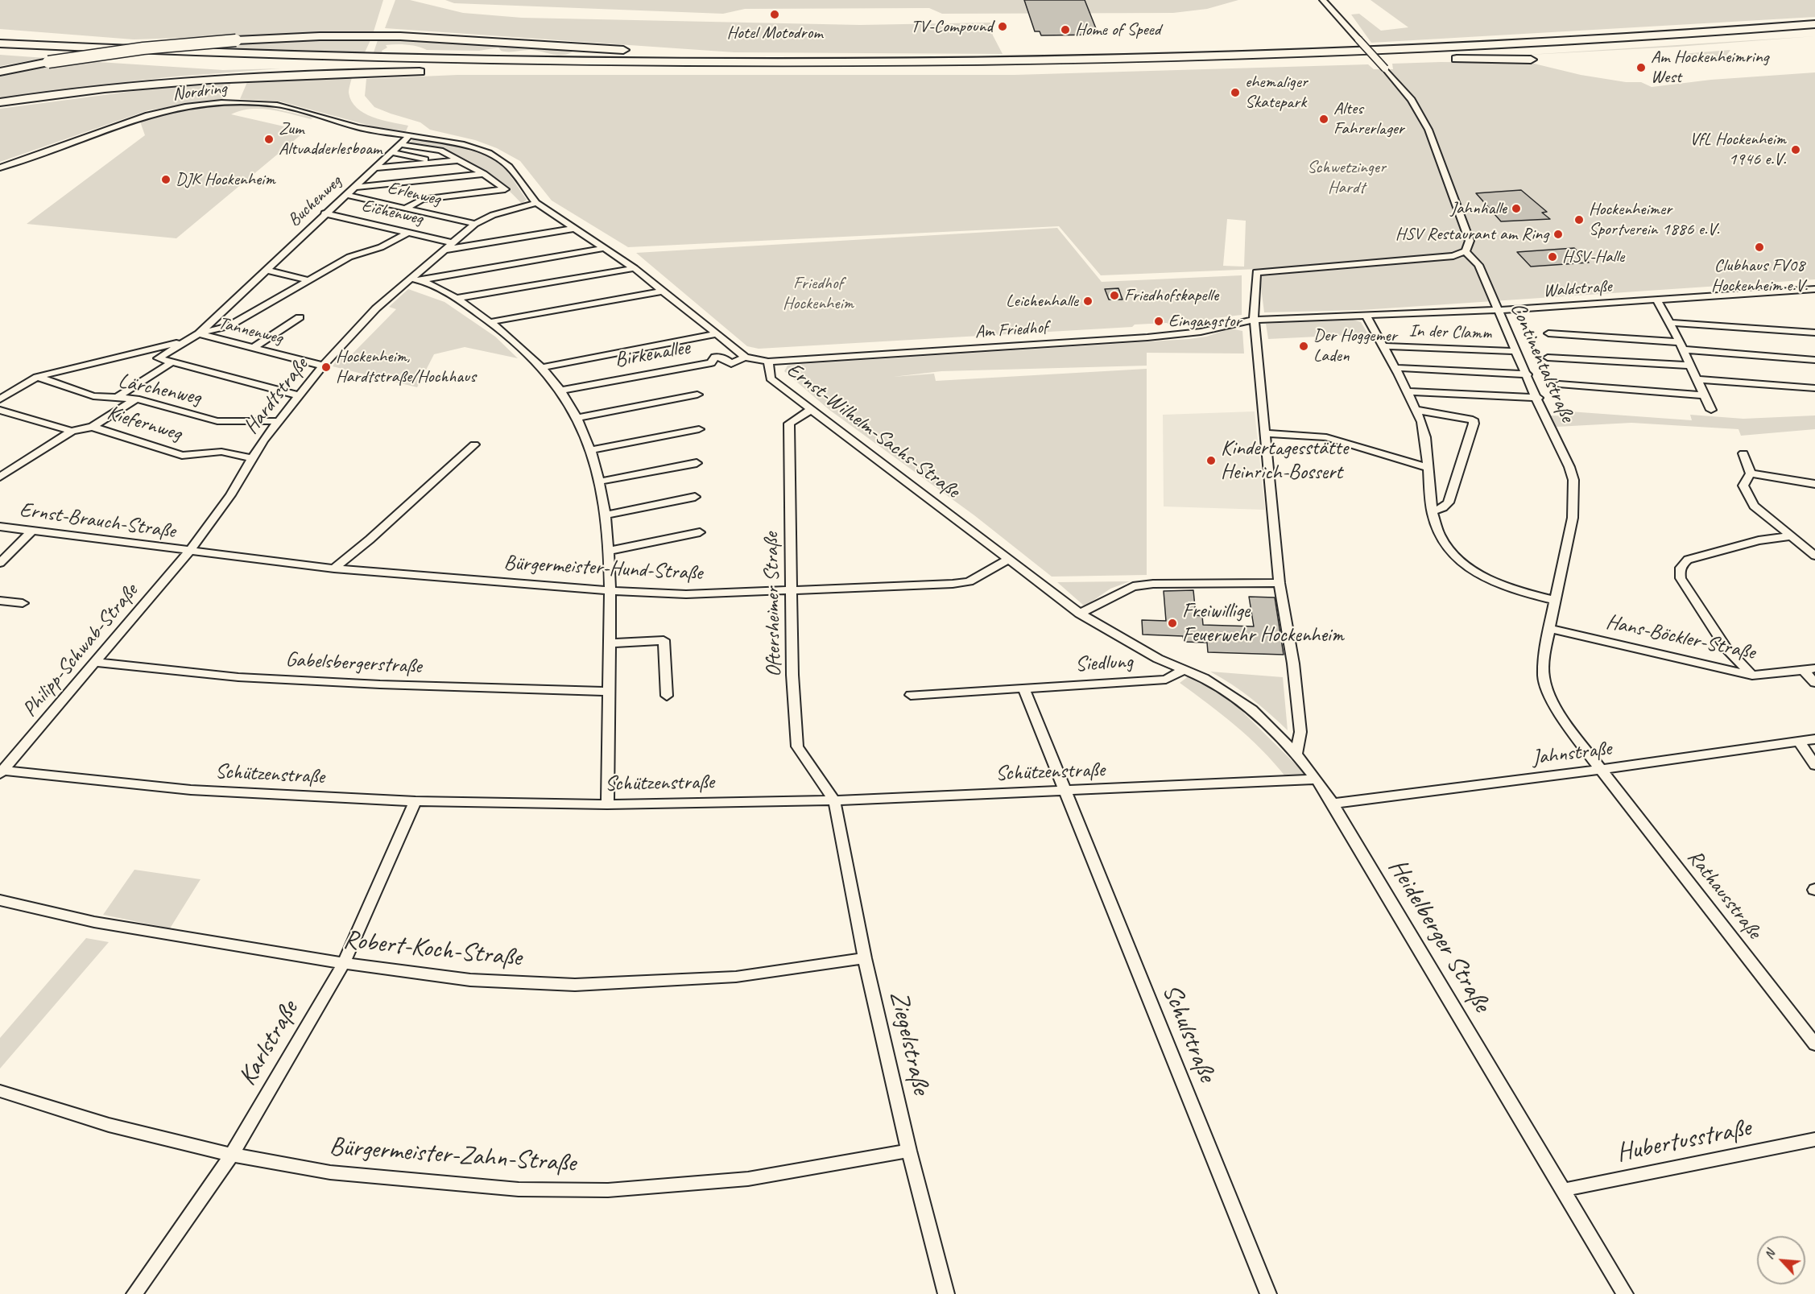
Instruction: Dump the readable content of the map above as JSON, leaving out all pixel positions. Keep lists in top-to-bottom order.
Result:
{
  "streets": {
    "street": [
      "Nordring",
      "Erlenweg",
      "Buchenweg",
      "Eichenweg",
      "Waldstraße",
      "Am Friedhof",
      "Tannenweg",
      "In der Clamm",
      "Birkenallee",
      "Continentalstraße",
      "Lärchenweg",
      "Hardtstraße",
      "Kiefernweg",
      "Ernst-Wilhelm-Sachs-Straße",
      "Ernst-Brauch-Straße",
      "Bürgermeister-Hund-Straße",
      "Oftersheimer Straße",
      "Hans-Böckler-Straße",
      "Philipp-Schwab-Straße",
      "Gabelsbergerstraße",
      "Siedlung",
      "Jahnstraße",
      "Schützenstraße",
      "Rathausstraße",
      "Heidelberger Straße",
      "Robert-Koch-Straße",
      "Schulstraße",
      "Ziegelstraße",
      "Karlstraße",
      "Hubertusstraße",
      "Bürgermeister-Zahn-Straße"
    ]
  },
  "crossings": [
    ["Nordring", "Buchenweg"],
    ["Nordring", "Ernst-Wilhelm-Sachs-Straße"],
    ["Erlenweg", "Buchenweg"],
    ["Buchenweg", "Eichenweg"],
    ["Buchenweg", "Tannenweg"],
    ["Buchenweg", "Ernst-Wilhelm-Sachs-Straße"],
    ["Waldstraße", "Am Friedhof"],
    ["Waldstraße", "In der Clamm"],
    ["Waldstraße", "Continentalstraße"],
    ["Am Friedhof", "Ernst-Wilhelm-Sachs-Straße"],
    ["Tannenweg", "Hardtstraße"],
    ["In der Clamm", "Continentalstraße"],
    ["Birkenallee", "Ernst-Wilhelm-Sachs-Straße"],
    ["Continentalstraße", "Hans-Böckler-Straße"],
    ["Continentalstraße", "Jahnstraße"],
    ["Continentalstraße", "Rathausstraße"],
    ["Lärchenweg", "Hardtstraße"],
    ["Hardtstraße", "Kiefernweg"],
    ["Hardtstraße", "Ernst-Brauch-Straße"],
    ["Hardtstraße", "Bürgermeister-Hund-Straße"],
    ["Hardtstraße", "Philipp-Schwab-Straße"],
    ["Ernst-Wilhelm-Sachs-Straße", "Bürgermeister-Hund-Straße"],
    ["Ernst-Wilhelm-Sachs-Straße", "Oftersheimer Straße"],
    ["Ernst-Wilhelm-Sachs-Straße", "Siedlung"],
    ["Ernst-Wilhelm-Sachs-Straße", "Heidelberger Straße"],
    ["Ernst-Brauch-Straße", "Bürgermeister-Hund-Straße"],
    ["Ernst-Brauch-Straße", "Philipp-Schwab-Straße"],
    ["Bürgermeister-Hund-Straße", "Oftersheimer Straße"],
    ["Bürgermeister-Hund-Straße", "Philipp-Schwab-Straße"],
    ["Oftersheimer Straße", "Schützenstraße"],
    ["Oftersheimer Straße", "Ziegelstraße"],
    ["Philipp-Schwab-Straße", "Gabelsbergerstraße"],
    ["Philipp-Schwab-Straße", "Schützenstraße"],
    ["Jahnstraße", "Rathausstraße"],
    ["Jahnstraße", "Heidelberger Straße"],
    ["Schützenstraße", "Heidelberger Straße"],
    ["Schützenstraße", "Schulstraße"],
    ["Schützenstraße", "Ziegelstraße"],
    ["Schützenstraße", "Karlstraße"],
    ["Heidelberger Straße", "Hubertusstraße"],
    ["Robert-Koch-Straße", "Ziegelstraße"],
    ["Robert-Koch-Straße", "Karlstraße"],
    ["Ziegelstraße", "Bürgermeister-Zahn-Straße"],
    ["Karlstraße", "Bürgermeister-Zahn-Straße"]
  ],
  "parks": ["Schwetzinger Hardt", "Friedhof Hockenheim"],
  "places": [
    "Hotel Motodrom",
    "TV-Compound",
    "Home of Speed",
    "Am Hockenheimring West",
    "ehemaliger Skatepark",
    "Altes Fahrerlager",
    "Zum Altvadderlesboam",
    "VfL Hockenheim 1946 e.V.",
    "DJK Hockenheim",
    "Jahnhalle",
    "Hockenheimer Sportverein 1886 e.V.",
    "HSV Restaurant am Ring",
    "Clubhaus FV08 Hockenheim e.V.",
    "HSV-Halle",
    "Friedhofskapelle",
    "Leichenhalle",
    "Eingangstor",
    "Der Hoggemer Laden",
    "Hockenheim, Hardtstraße/Hochhaus",
    "Kindertagesstätte Heinrich-Bossert",
    "Freiwillige Feuerwehr Hockenheim"
  ],
  "north": "top left"
}
